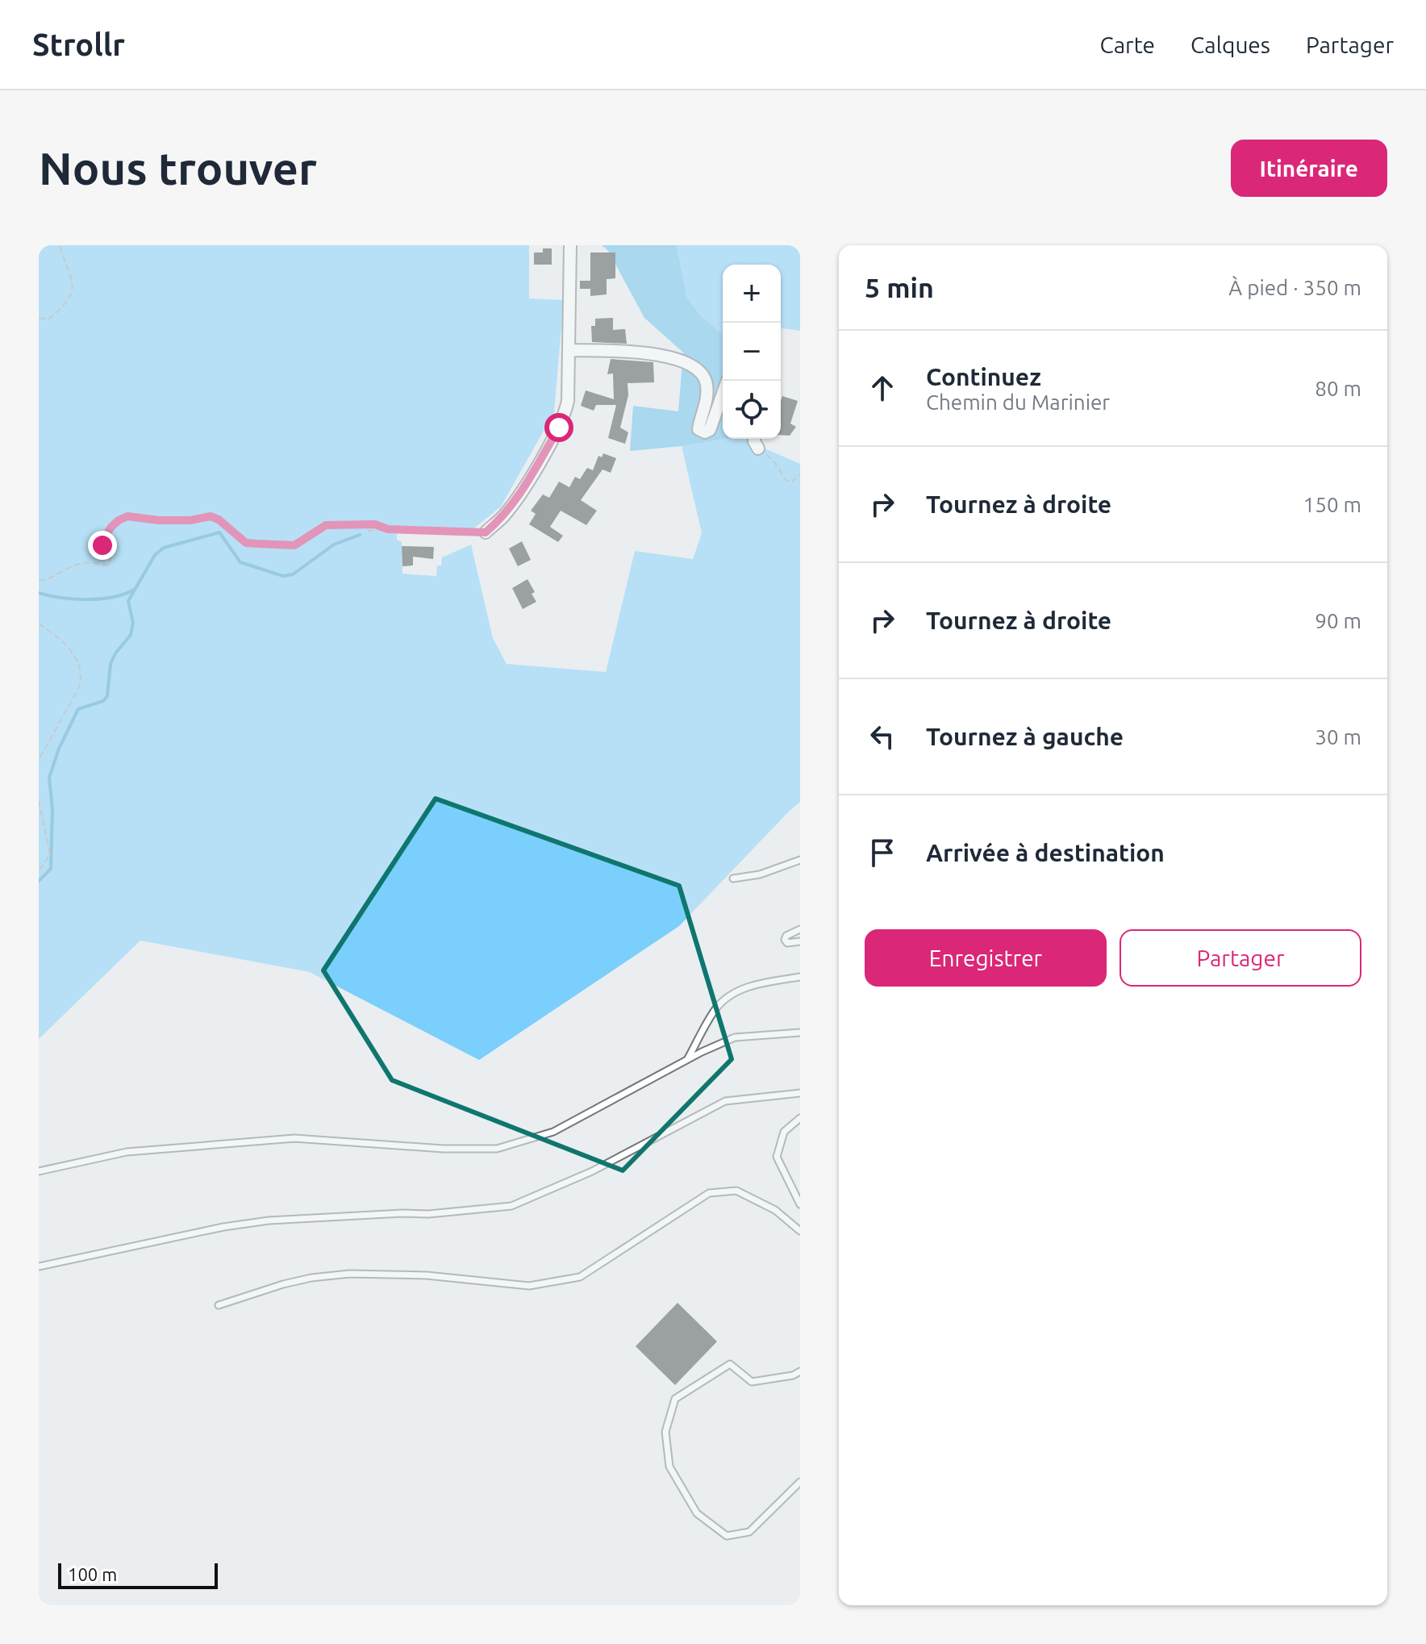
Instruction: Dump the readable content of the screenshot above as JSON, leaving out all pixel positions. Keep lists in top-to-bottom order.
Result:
{
  "scale_bar": "100 m",
  "page": {
    "header": "Strollr",
    "nav": ["Carte", "Calques", "Partager"],
    "buttons": [
      "Itinéraire",
      ["Enregistrer", "Partager"]
    ],
    "title": "Nous trouver",
    "heading": ["5 min", "À pied · 350 m"],
    "map_buttons": ["+", "−"],
    "list": [
      ["Continuez", "Chemin du Marinier", "80 m"],
      ["Tournez à droite", "150 m"],
      ["Tournez à droite", "90 m"],
      ["Tournez à gauche", "30 m"],
      "Arrivée à destination"
    ],
    "scale": "100 m"
  }
}
